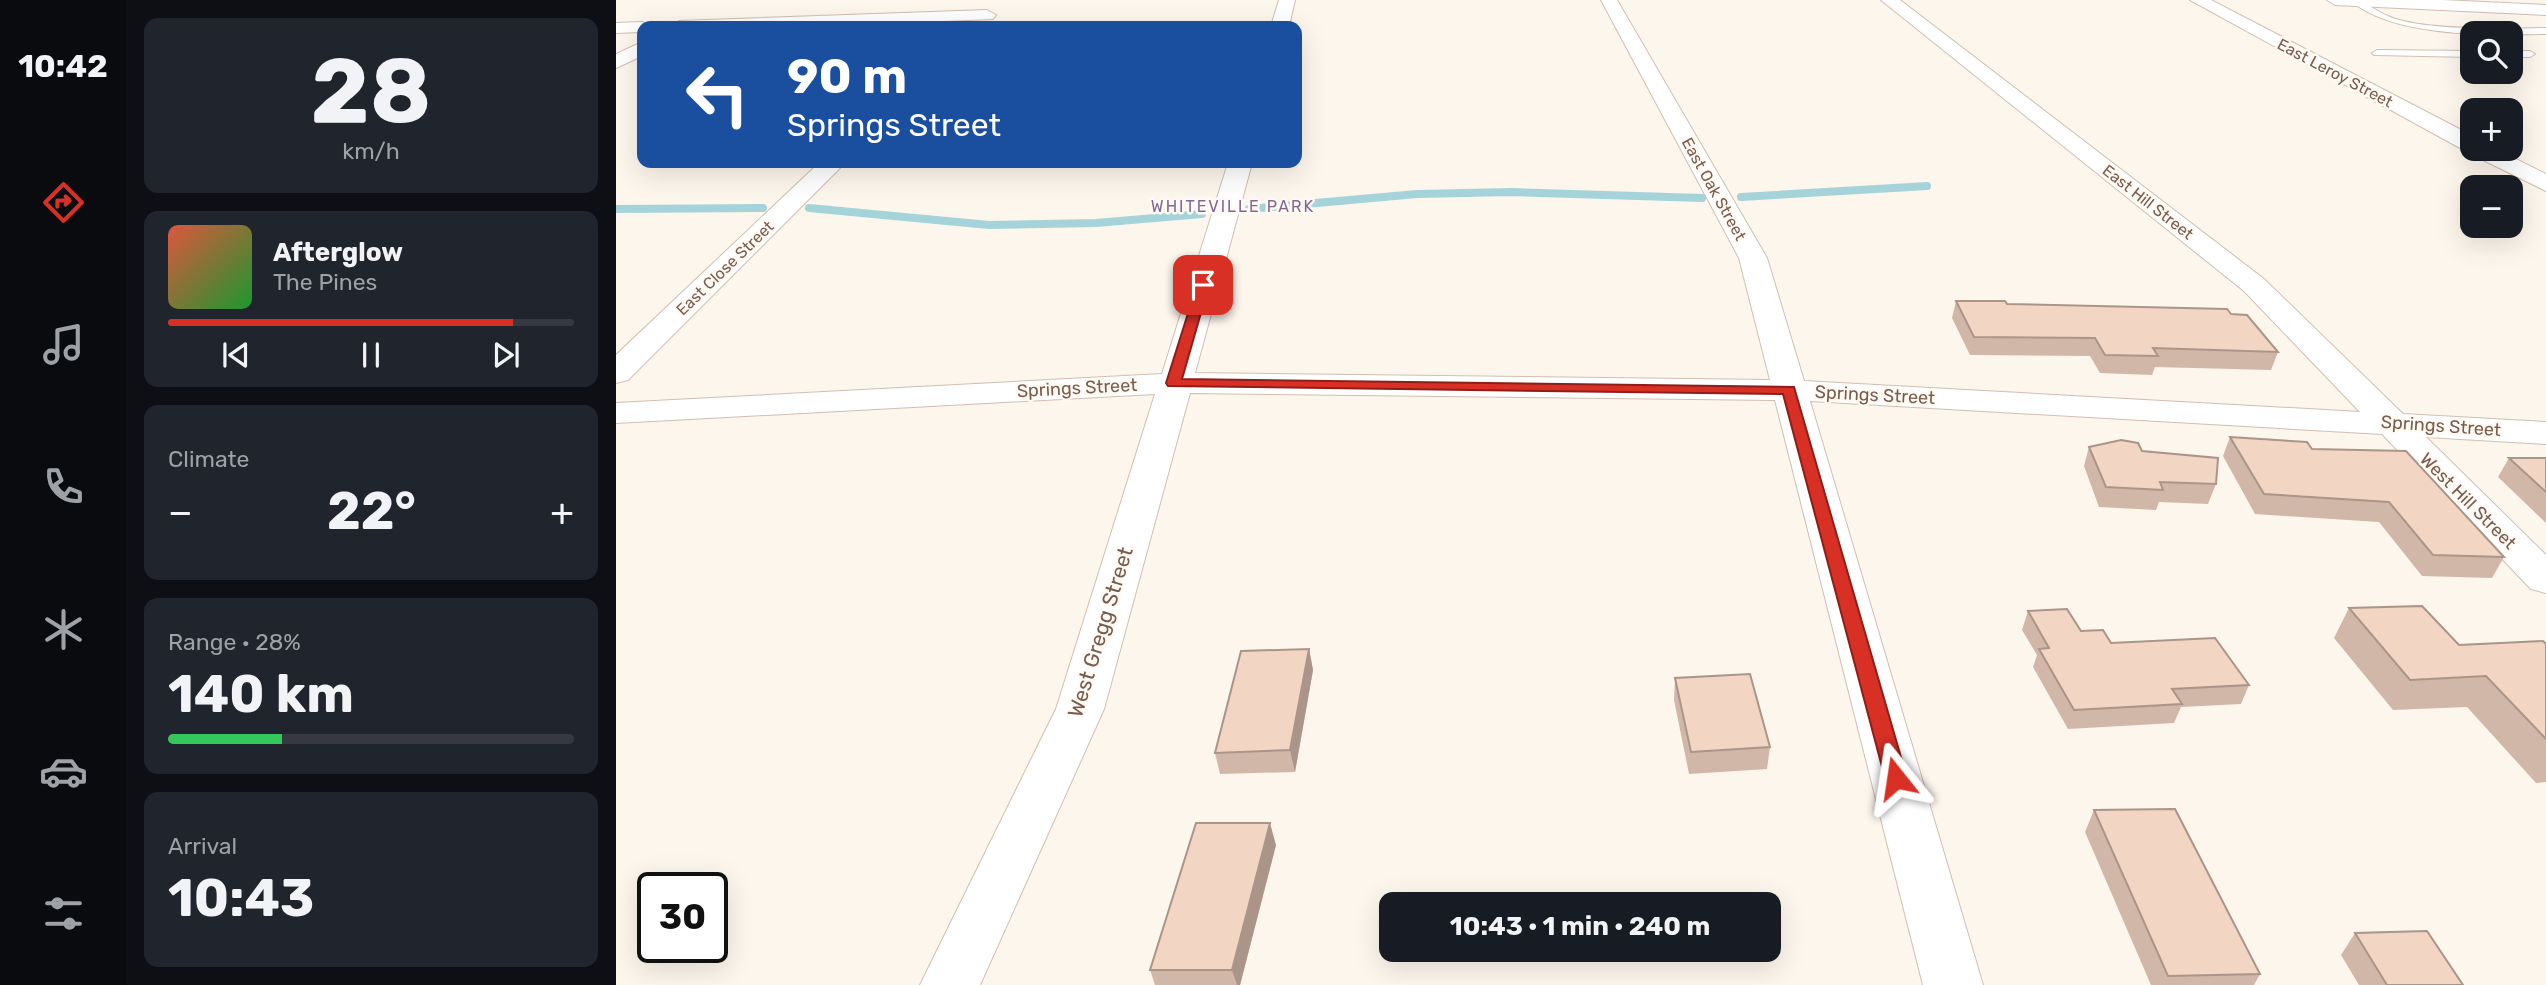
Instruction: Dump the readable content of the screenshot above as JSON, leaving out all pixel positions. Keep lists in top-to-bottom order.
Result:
{
  "streets": {
    "street": [
      "East Leroy Street",
      "East Oak Street",
      "East Hill Street",
      "East Close Street",
      "Springs Street",
      "West Hill Street",
      "West Gregg Street"
    ]
  },
  "crossings": [
    ["East Oak Street", "Springs Street"],
    ["East Hill Street", "Springs Street"],
    ["East Hill Street", "West Hill Street"],
    ["Springs Street", "West Hill Street"],
    ["Springs Street", "West Gregg Street"]
  ],
  "districts": ["WHITEVILLE PARK"],
  "page": {
    "tabs": "10:42",
    "tile": [
      ["28", "km/h"],
      "Climate",
      ["Range · 28%", "140 km"],
      ["Arrival", "10:43"]
    ],
    "map_buttons": ["+", "−"],
    "turn": ["90 m", "Springs Street"],
    "song": ["Afterglow", "The Pines"],
    "heat": ["−", "22°", "+"],
    "limit": "30",
    "trip": "10:43 · 1 min · 240 m"
  }
}
